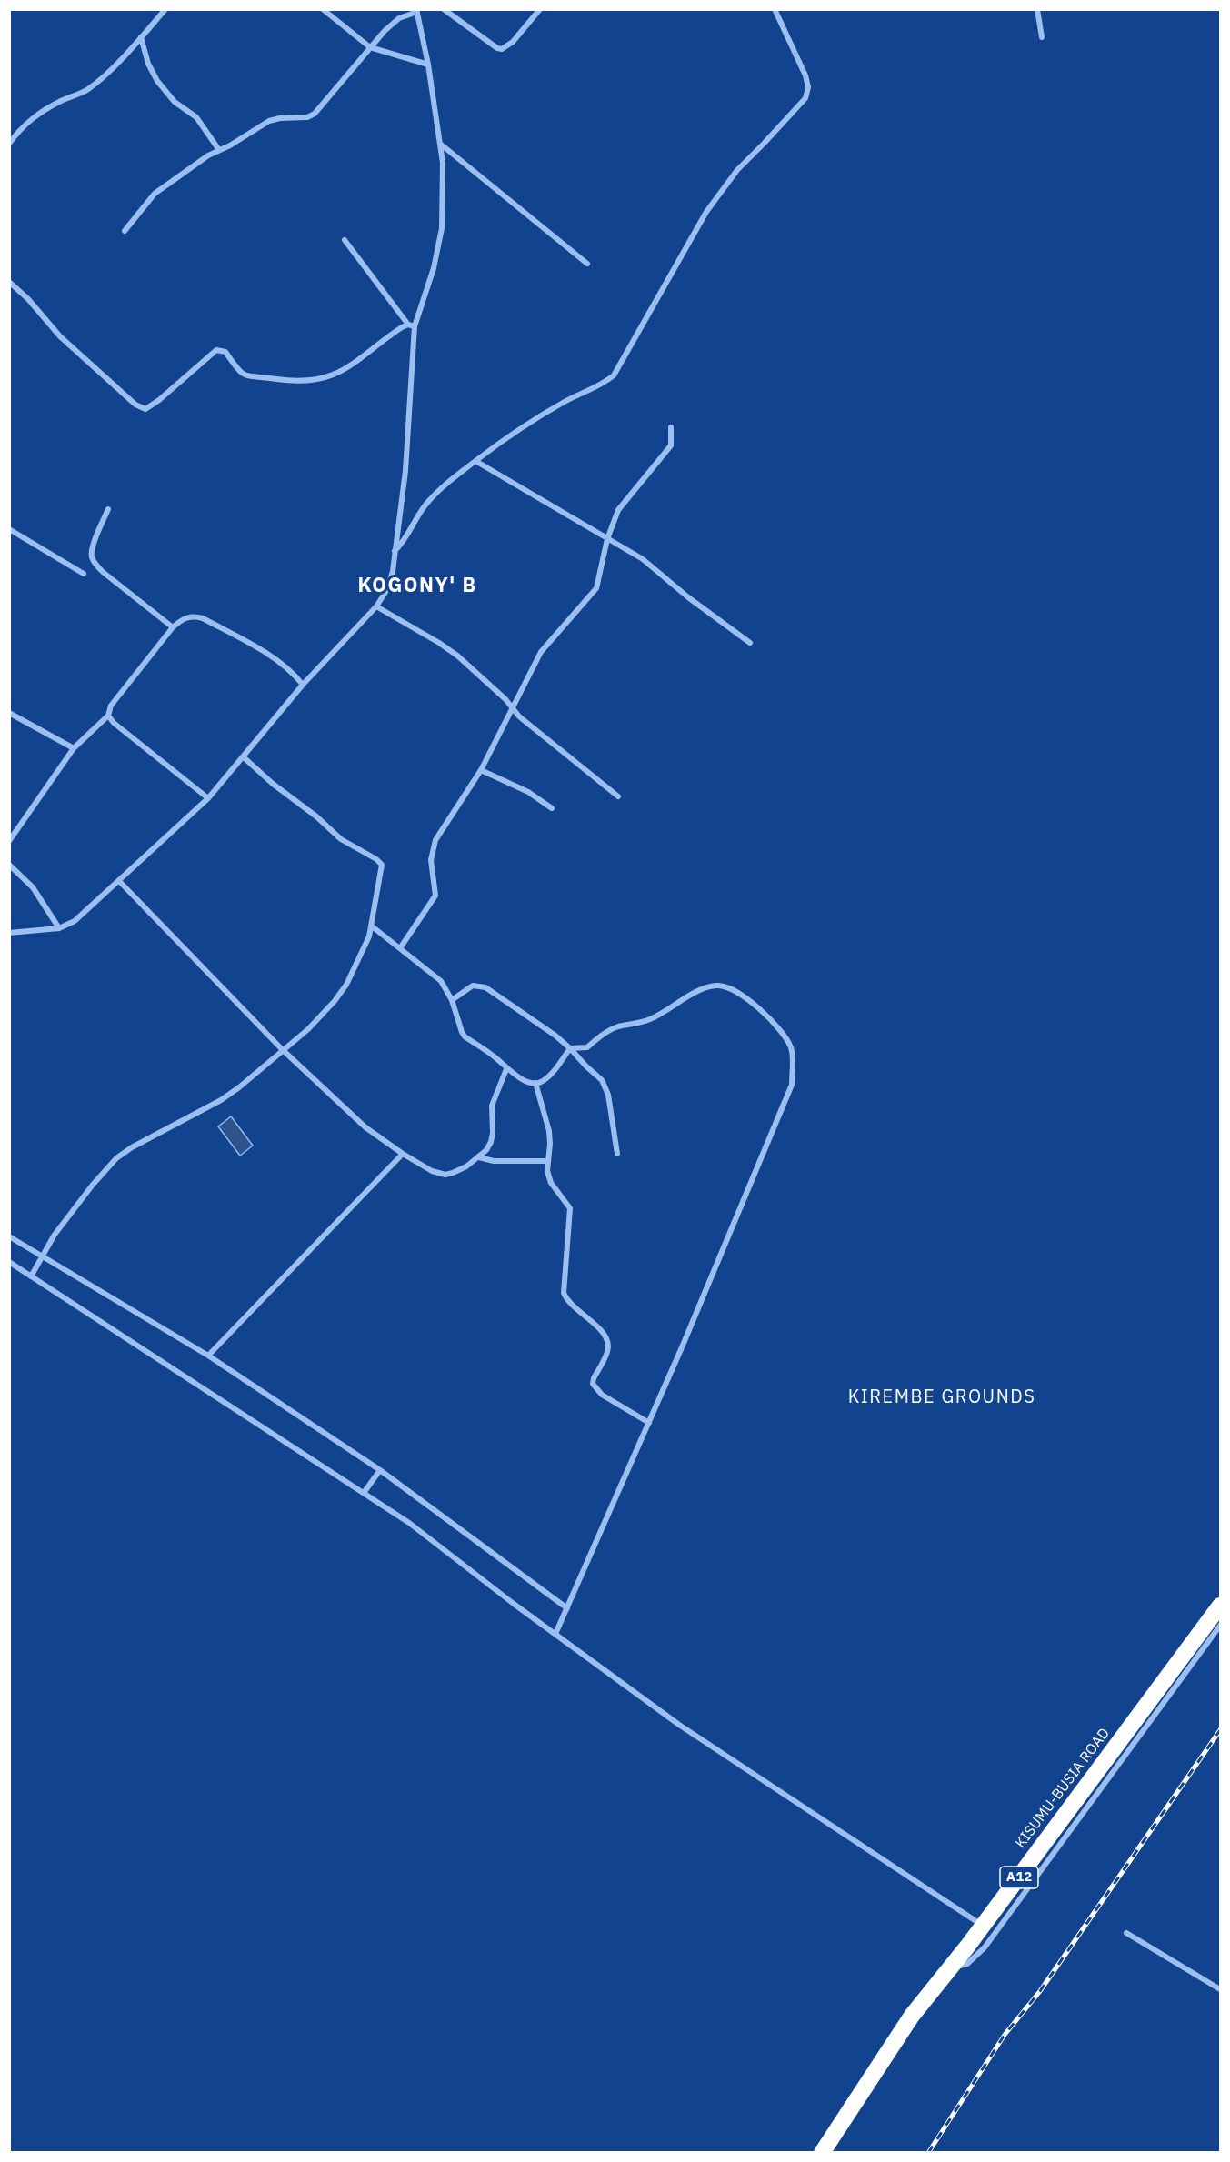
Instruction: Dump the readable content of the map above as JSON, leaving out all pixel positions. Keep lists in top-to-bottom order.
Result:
{
  "streets": {
    "highway": ["KISUMU-BUSIA ROAD", "A12"]
  },
  "districts": ["KOGONY' B", "KIREMBE GROUNDS"]
}
